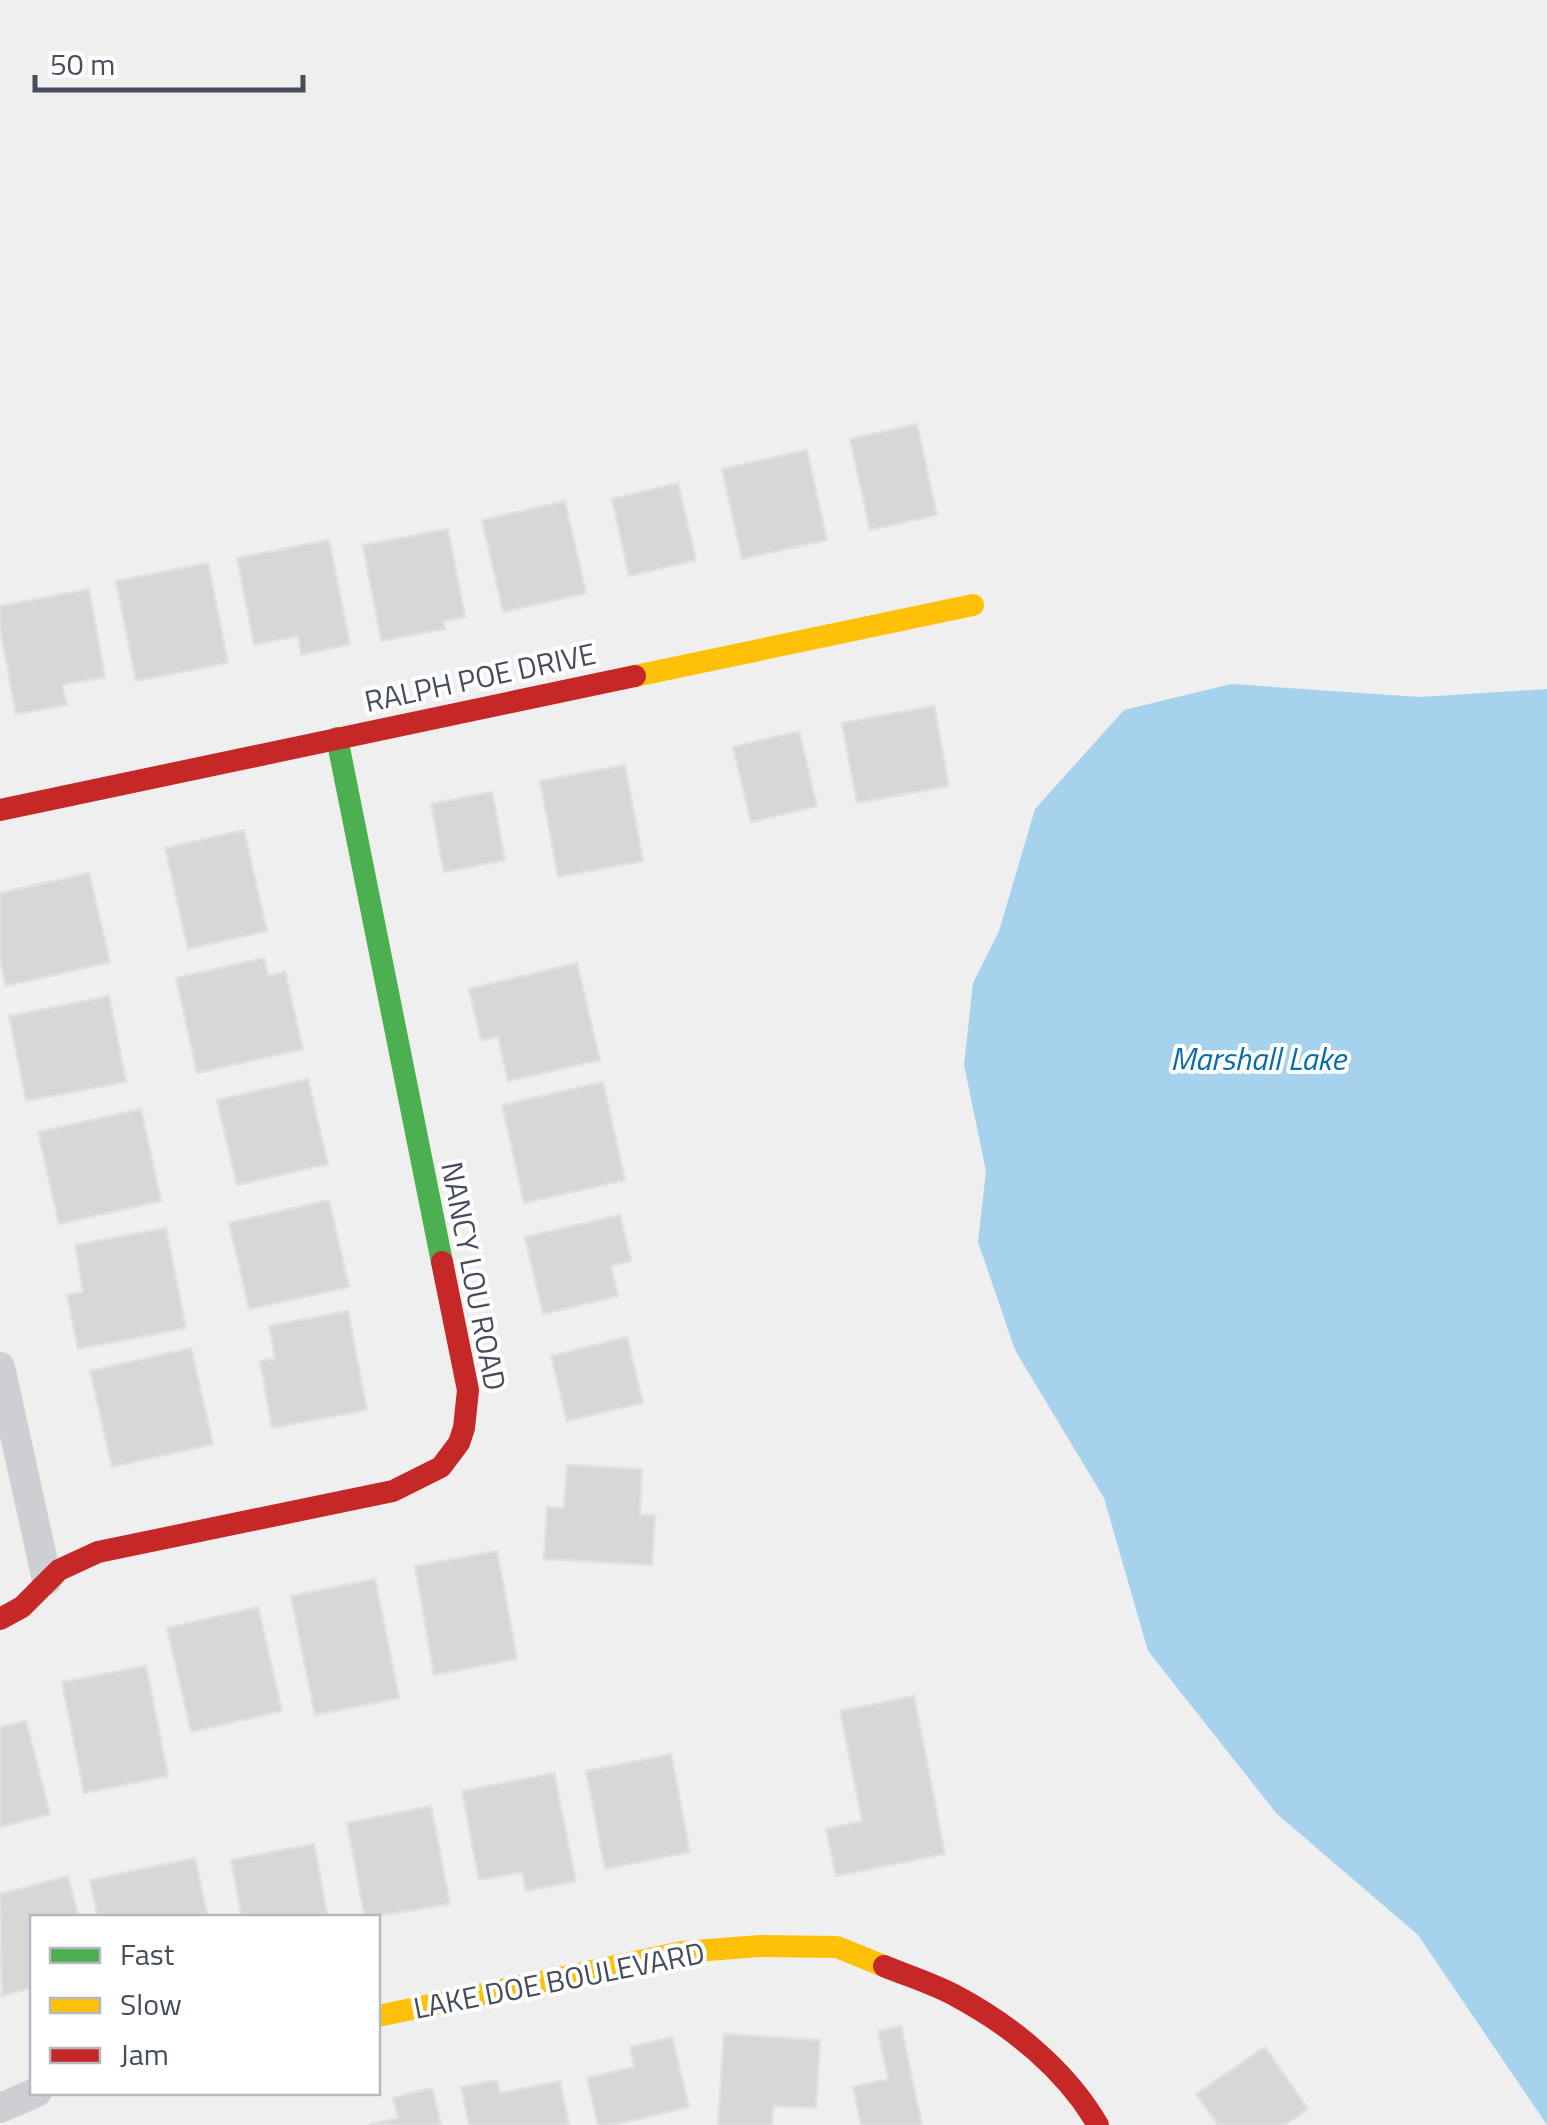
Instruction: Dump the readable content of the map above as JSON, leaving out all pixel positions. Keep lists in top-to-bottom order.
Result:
{
  "streets": {
    "street": ["RALPH POE DRIVE", "NANCY LOU ROAD", "LAKE DOE BOULEVARD"]
  },
  "crossings": [
    ["RALPH POE DRIVE", "NANCY LOU ROAD"]
  ],
  "water": ["Marshall Lake"],
  "legend": ["Fast", "Slow", "Jam"],
  "scale_bar": "50 m"
}
